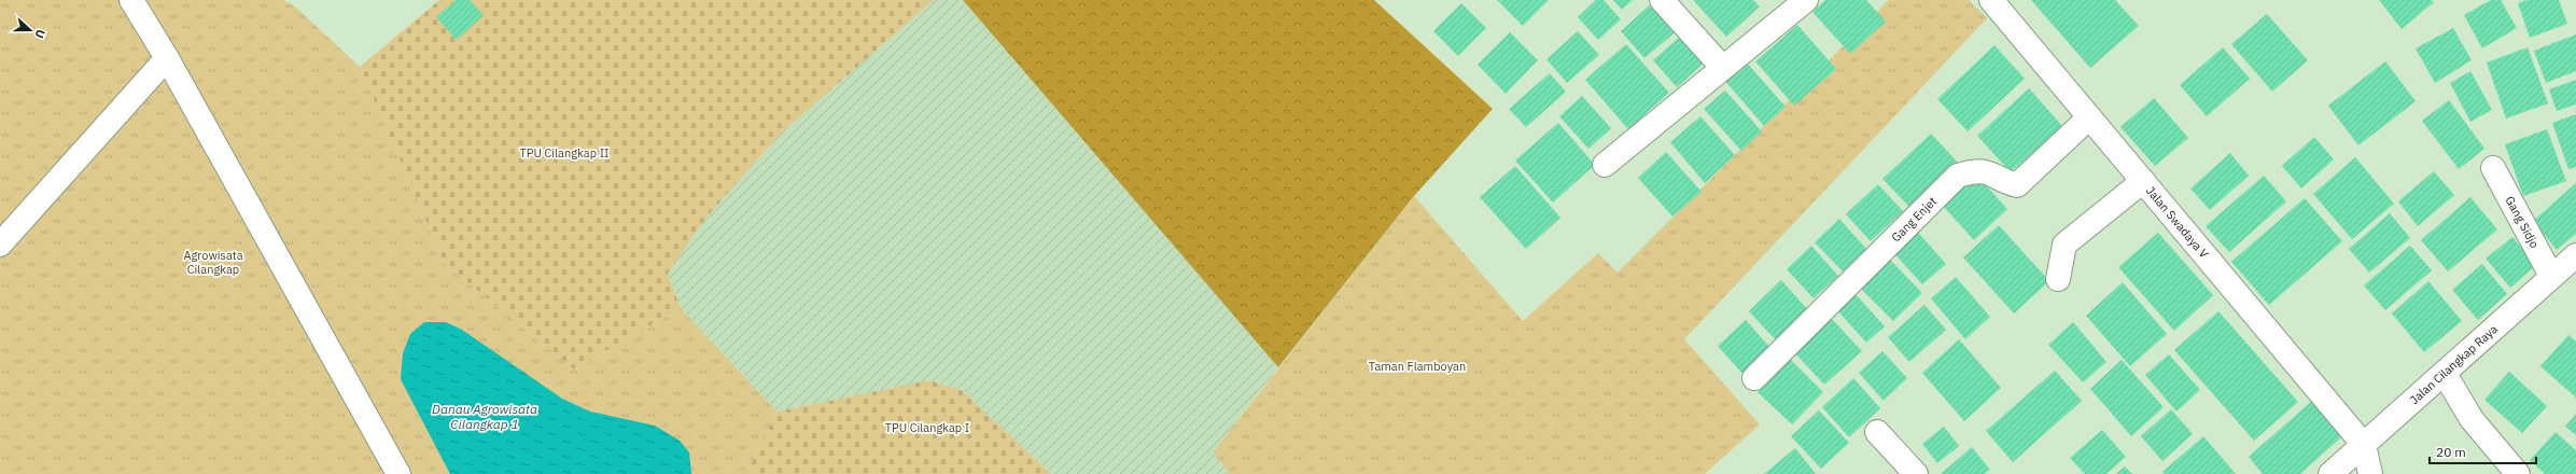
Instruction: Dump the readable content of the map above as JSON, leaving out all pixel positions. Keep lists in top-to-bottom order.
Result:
{
  "streets": {
    "street": [
      "Gang Enjet",
      "Jalan Swadaya V",
      "Gang Sidjo",
      "Jalan Cilangkap Raya"
    ]
  },
  "crossings": [
    ["Gang Enjet", "Jalan Swadaya V"],
    ["Jalan Swadaya V", "Jalan Cilangkap Raya"],
    ["Gang Sidjo", "Jalan Cilangkap Raya"]
  ],
  "water": ["Danau Agrowisata Cilangkap 1"],
  "parks": [
    "TPU Cilangkap II",
    "Agrowisata Cilangkap",
    "Taman Flamboyan",
    "TPU Cilangkap I"
  ],
  "scale_bar": "20 m",
  "north": "right"
}
